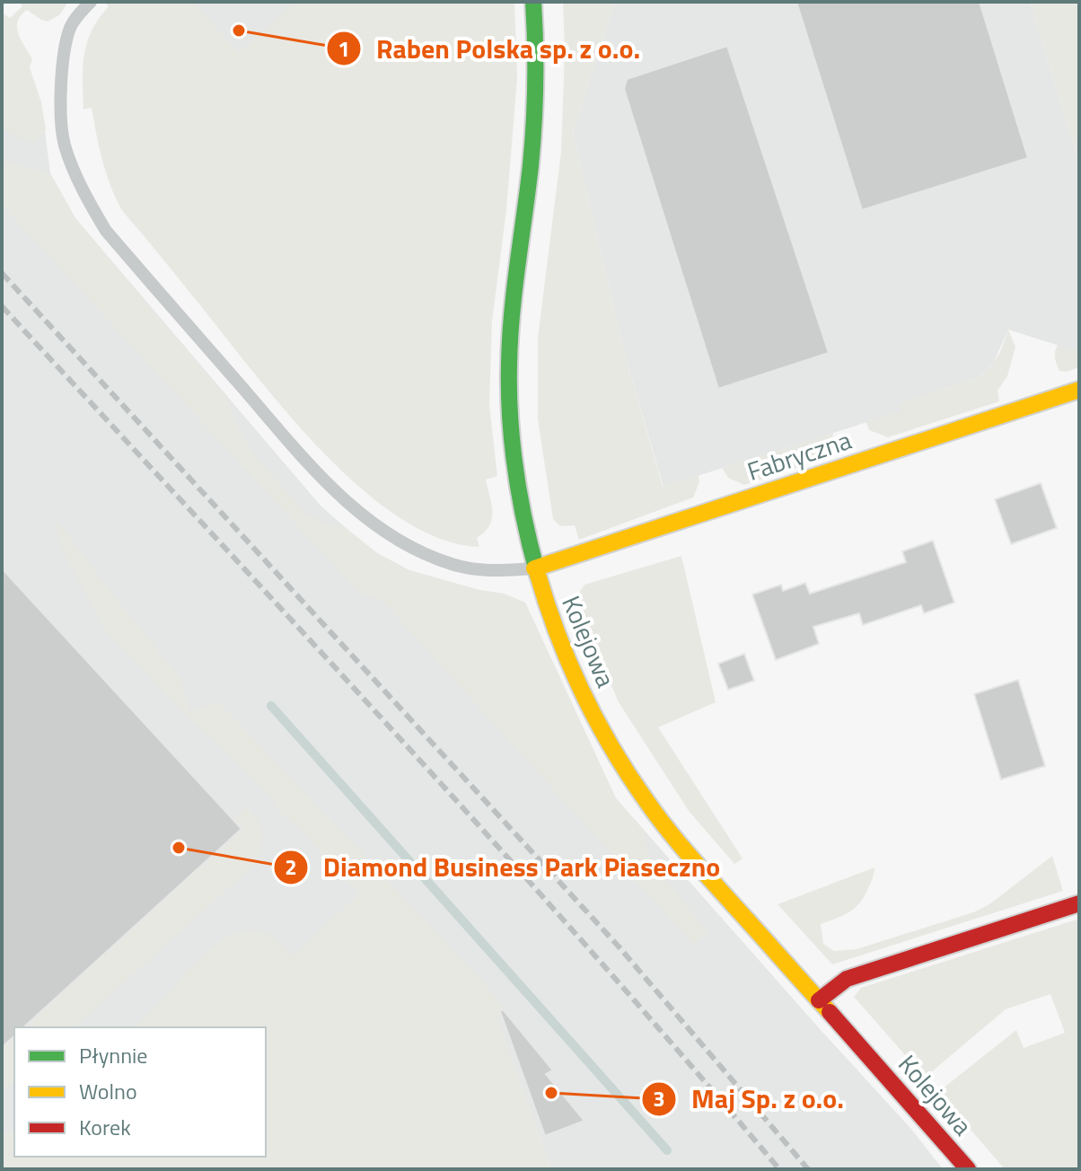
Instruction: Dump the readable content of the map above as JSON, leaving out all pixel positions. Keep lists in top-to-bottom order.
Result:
{
  "streets": {
    "street": ["Fabryczna", "Kolejowa"]
  },
  "crossings": [
    ["Fabryczna", "Kolejowa"]
  ],
  "places": ["Raben Polska sp. z o.o.", "Diamond Business Park Piaseczno", "Maj Sp. z o.o."],
  "legend": ["Płynnie", "Wolno", "Korek"]
}
